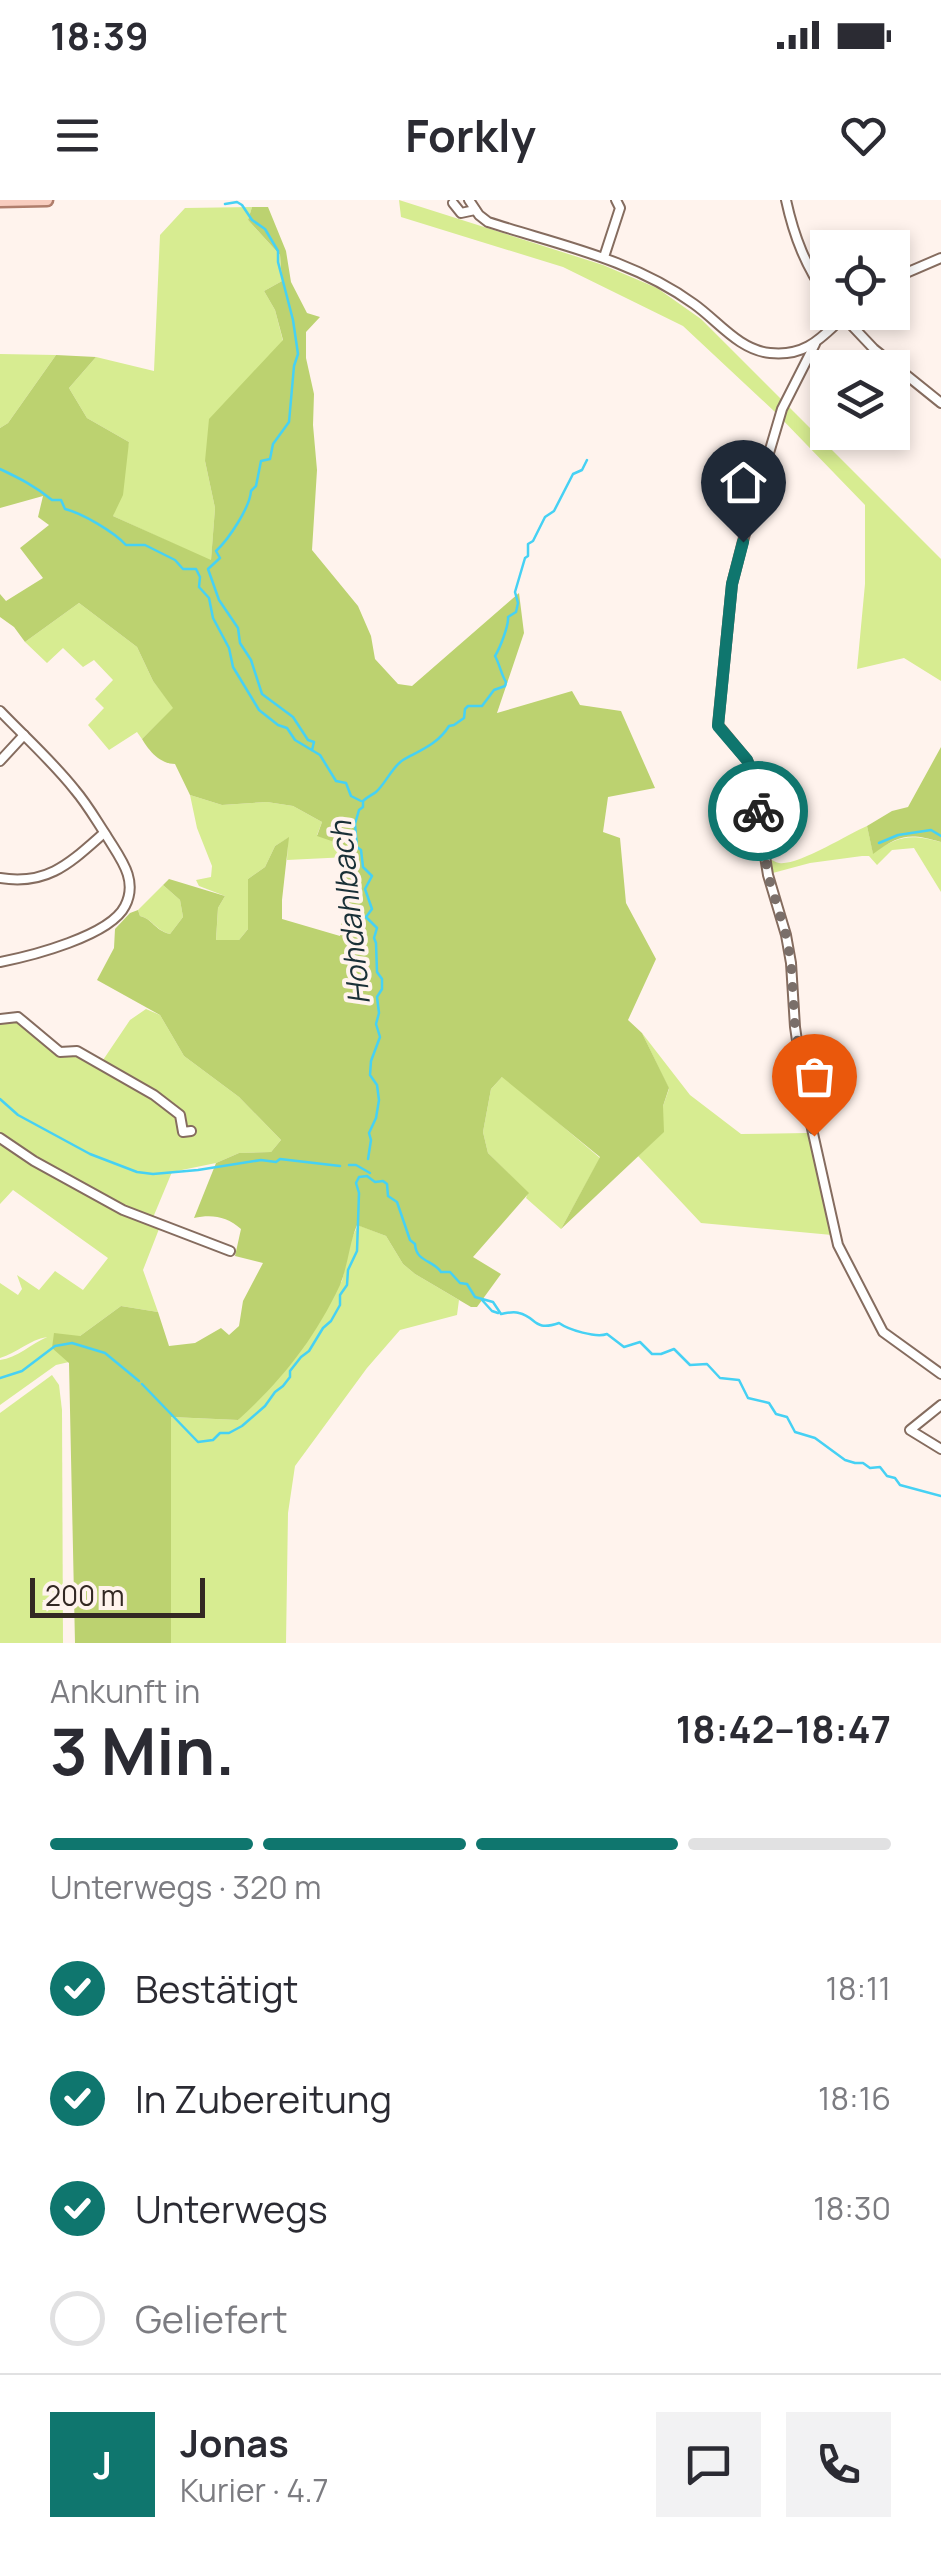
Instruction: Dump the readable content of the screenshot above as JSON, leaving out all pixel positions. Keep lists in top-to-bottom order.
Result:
{
  "water": ["Hohdahlbach"],
  "scale_bar": "200 m",
  "page": {
    "status": "18:39",
    "header": "Forkly",
    "scale": "200 m",
    "heading": ["3 Min.", "Ankunft in", "18:42–18:47"],
    "panel": ["Jonas", "Kurier · 4.7"],
    "bar": "Unterwegs · 320 m",
    "list": [
      ["Bestätigt", "18:11"],
      ["In Zubereitung", "18:16"],
      ["Unterwegs", "18:30"],
      "Geliefert"
    ],
    "round": "J"
  }
}
